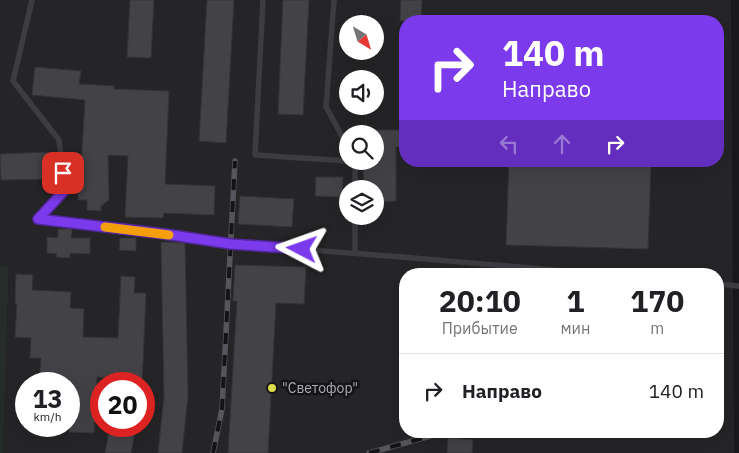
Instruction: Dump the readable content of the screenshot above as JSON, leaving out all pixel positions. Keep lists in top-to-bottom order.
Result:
{
  "places": ["\"Светофор\""],
  "north": "bottom right",
  "page": {
    "turn": ["140 m", "Направо"],
    "eta": [
      "20:10",
      "Прибытие",
      "1",
      "мин",
      "170",
      "m"
    ],
    "list": [
      {
        "name": "Направо",
        "value": "140 m"
      }
    ],
    "speed": "13 km/h",
    "limit": "20"
  }
}
